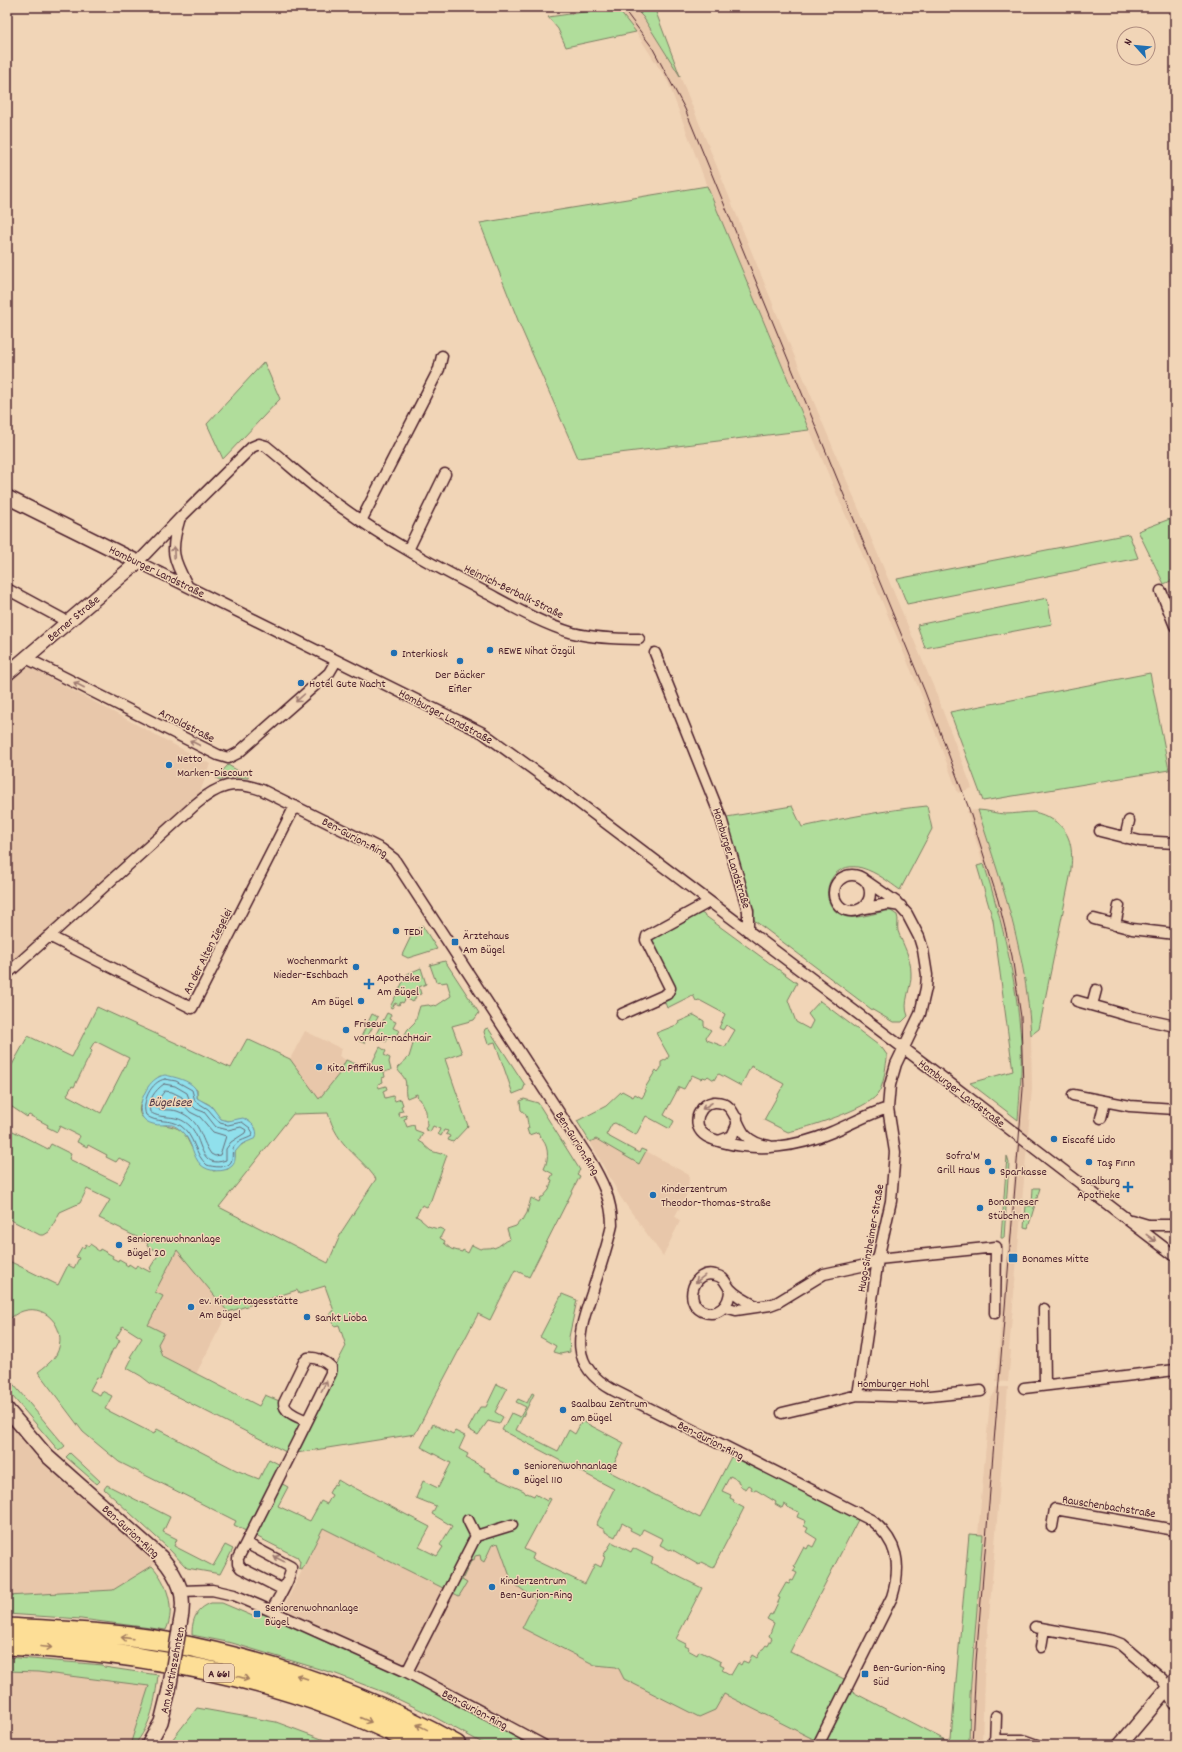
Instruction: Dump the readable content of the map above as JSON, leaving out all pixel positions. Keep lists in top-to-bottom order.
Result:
{
  "streets": {
    "highway": ["A 661"],
    "street": [
      "Homburger Landstraße",
      "Heinrich-Berbalk-Straße",
      "Berner Straße",
      "Arnoldstraße",
      "Ben-Gurion-Ring",
      "An der Alten Ziegelei",
      "Hugo-Sinzheimer-Straße",
      "Homburger Hohl",
      "Rauschenbachstraße",
      "Am Martinszehnten"
    ]
  },
  "crossings": [
    ["Homburger Landstraße", "Heinrich-Berbalk-Straße"],
    ["Homburger Landstraße", "Berner Straße"],
    ["Homburger Landstraße", "Arnoldstraße"],
    ["Homburger Landstraße", "Hugo-Sinzheimer-Straße"],
    ["Heinrich-Berbalk-Straße", "Berner Straße"],
    ["Berner Straße", "Arnoldstraße"],
    ["Ben-Gurion-Ring", "An der Alten Ziegelei"],
    ["Ben-Gurion-Ring", "Am Martinszehnten"],
    ["Hugo-Sinzheimer-Straße", "Homburger Hohl"]
  ],
  "one_way": ["Arnoldstraße"],
  "water": ["Bügelsee"],
  "places": {
    "other": [
      "REWE Nihat Özgül",
      "Interkiosk",
      "Der Bäcker Eifler",
      "Hotel Gute Nacht",
      "Netto Marken-Discount",
      "TEDi",
      "Wochenmarkt Nieder-Eschbach",
      "Am Bügel",
      "Friseur vorHair-nachHair",
      "Kita Pfiffikus",
      "Eiscafé Lido",
      "Sofra'M Grill Haus",
      "Taş Fırın",
      "Sparkasse",
      "Kinderzentrum Theodor-Thomas-Straße",
      "Bonameser Stübchen",
      "Seniorenwohnanlage Bügel 20",
      "ev. Kindertagesstätte Am Bügel",
      "Sankt Lioba",
      "Saalbau Zentrum am Bügel",
      "Seniorenwohnanlage Bügel 110",
      "Kinderzentrum Ben-Gurion-Ring"
    ],
    "transit": [
      "Ärztehaus Am Bügel",
      "Bonames Mitte",
      "Seniorenwohnanlage Bügel",
      "Ben-Gurion-Ring Süd"
    ],
    "health": ["Apotheke Am Bügel", "Saalburg Apotheke"]
  },
  "north": "top left"
}
